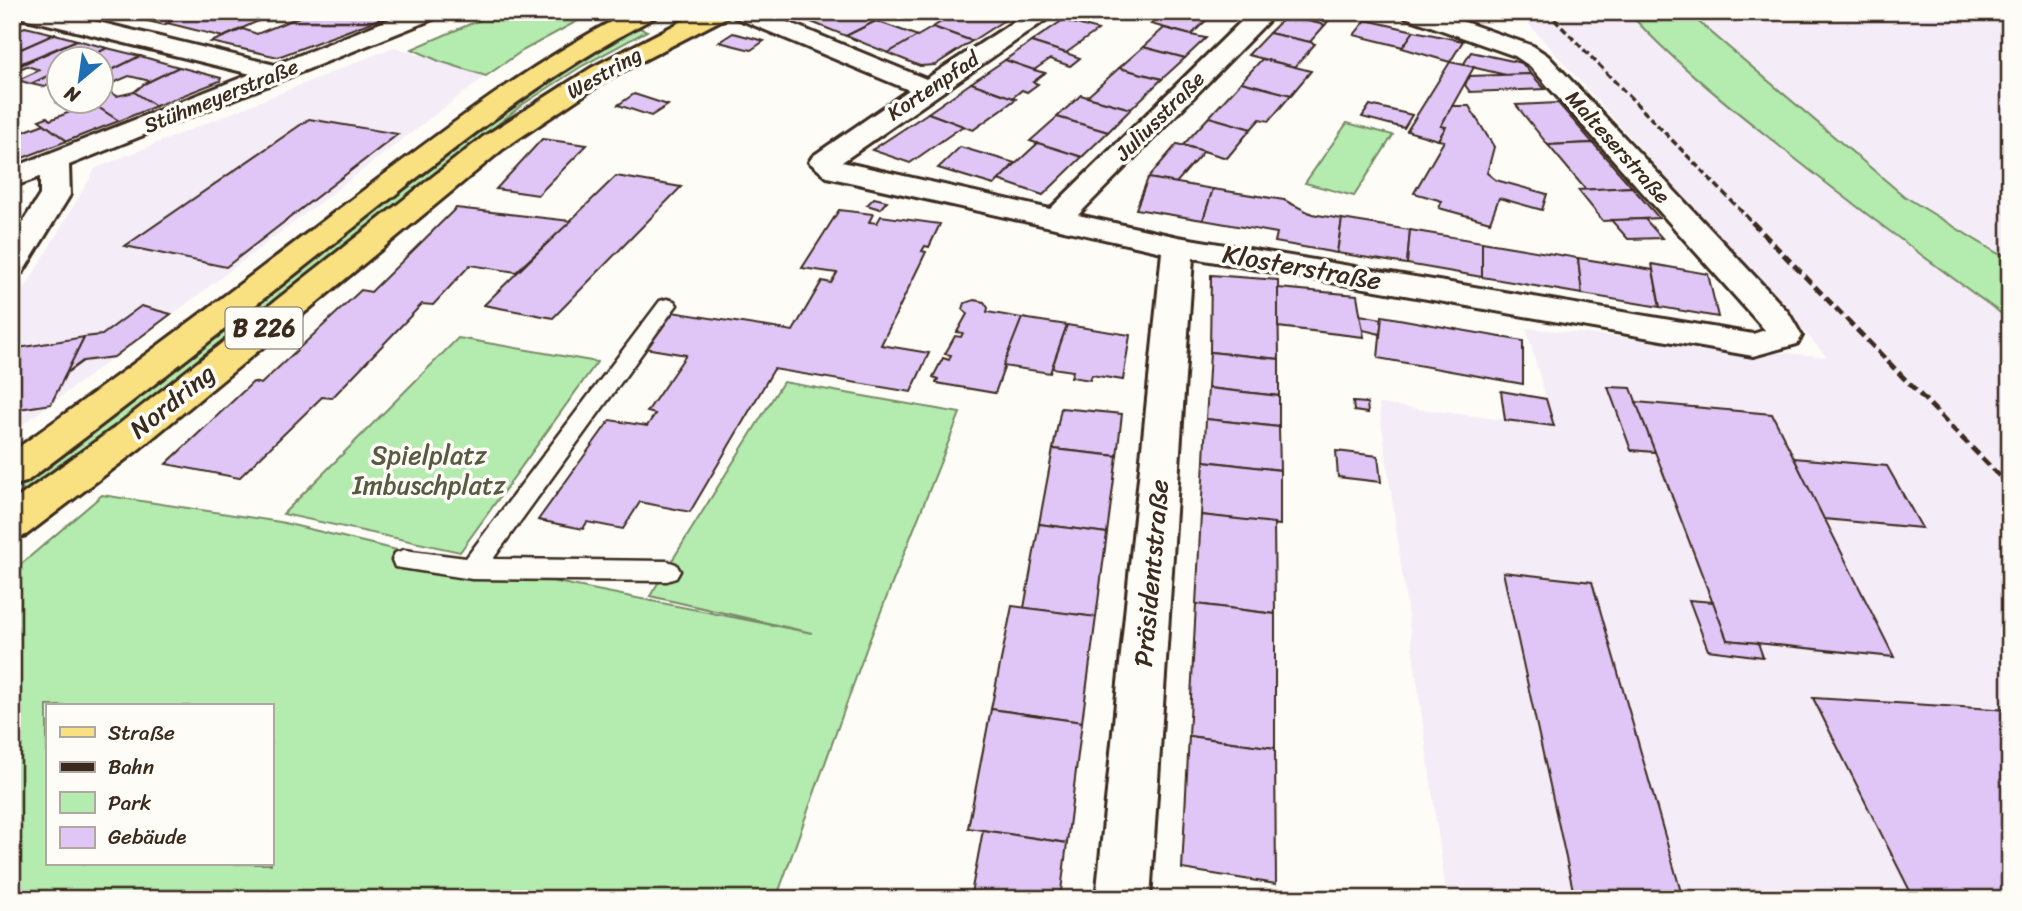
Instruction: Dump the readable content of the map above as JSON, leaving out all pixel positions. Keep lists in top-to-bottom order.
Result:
{
  "streets": {
    "main road": ["Westring", "B 226", "Nordring"],
    "street": [
      "Kortenpfad",
      "Stühmeyerstraße",
      "Juliusstraße",
      "Malteserstraße",
      "Klosterstraße",
      "Präsidentstraße"
    ]
  },
  "crossings": [
    ["Westring", "Nordring"],
    ["Kortenpfad", "Klosterstraße"],
    ["Juliusstraße", "Klosterstraße"],
    ["Malteserstraße", "Klosterstraße"],
    ["Klosterstraße", "Präsidentstraße"]
  ],
  "parks": ["Spielplatz Imbuschplatz"],
  "legend": [
    "Straße",
    "Bahn",
    "Park",
    "Gebäude"
  ],
  "north": "bottom left"
}
